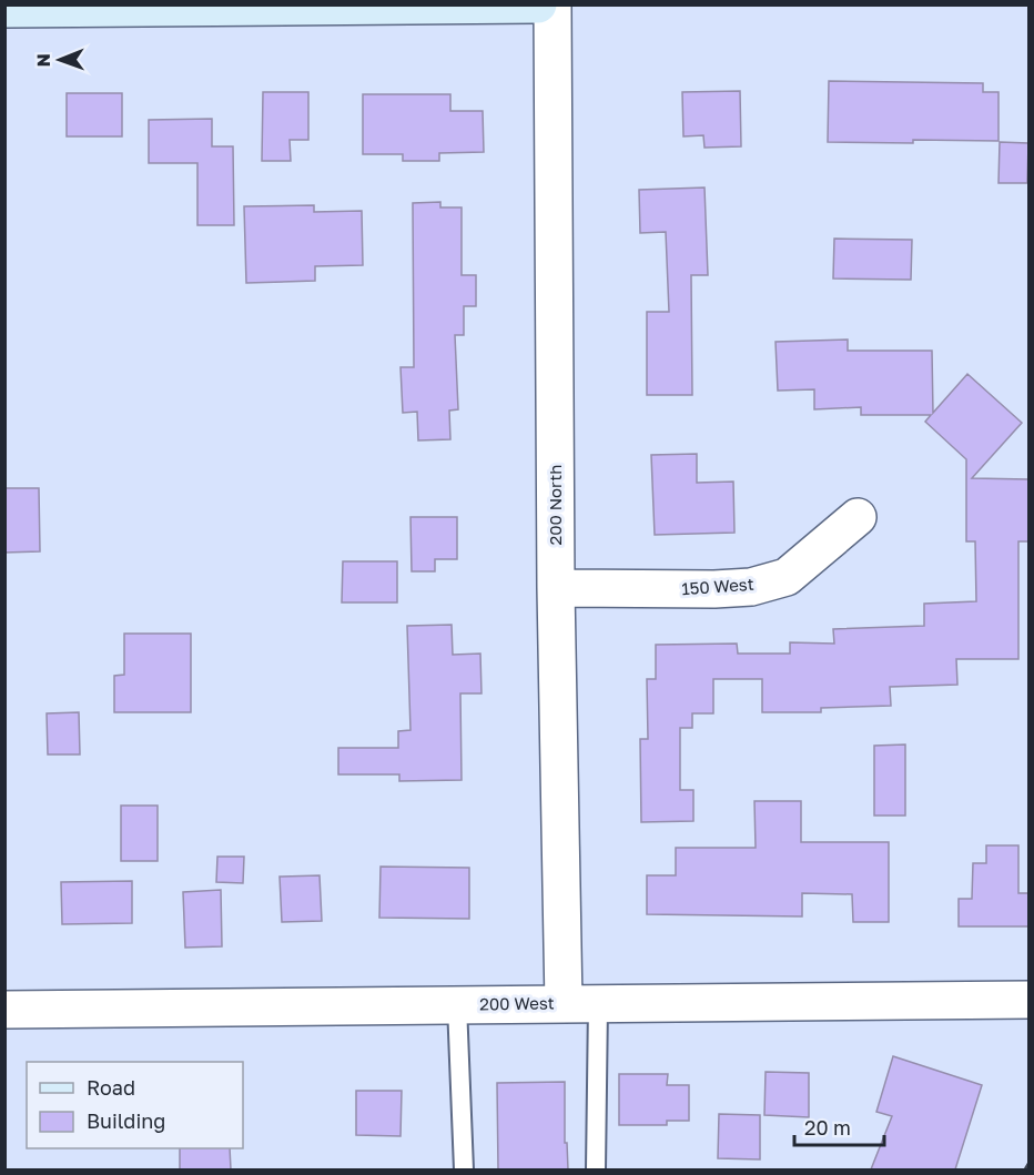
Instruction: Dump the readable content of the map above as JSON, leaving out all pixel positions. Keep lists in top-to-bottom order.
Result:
{
  "streets": {
    "street": ["200 North", "150 West", "200 West"]
  },
  "crossings": [
    ["200 North", "150 West"],
    ["200 North", "200 West"]
  ],
  "legend": ["Road", "Building"],
  "scale_bar": "20 m",
  "north": "left"
}
